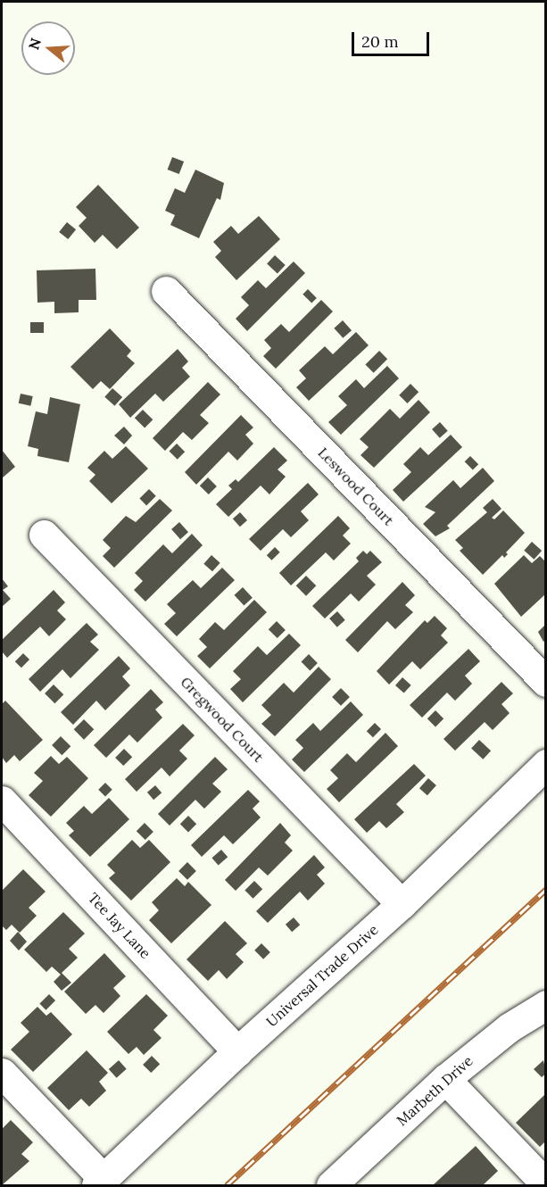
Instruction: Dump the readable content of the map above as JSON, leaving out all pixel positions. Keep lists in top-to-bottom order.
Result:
{
  "streets": {
    "street": [
      "Leswood Court",
      "Gregwood Court",
      "Tee Jay Lane",
      "Universal Trade Drive",
      "Marbeth Drive"
    ]
  },
  "crossings": [
    ["Gregwood Court", "Universal Trade Drive"],
    ["Tee Jay Lane", "Universal Trade Drive"]
  ],
  "scale_bar": "20 m",
  "north": "left"
}
